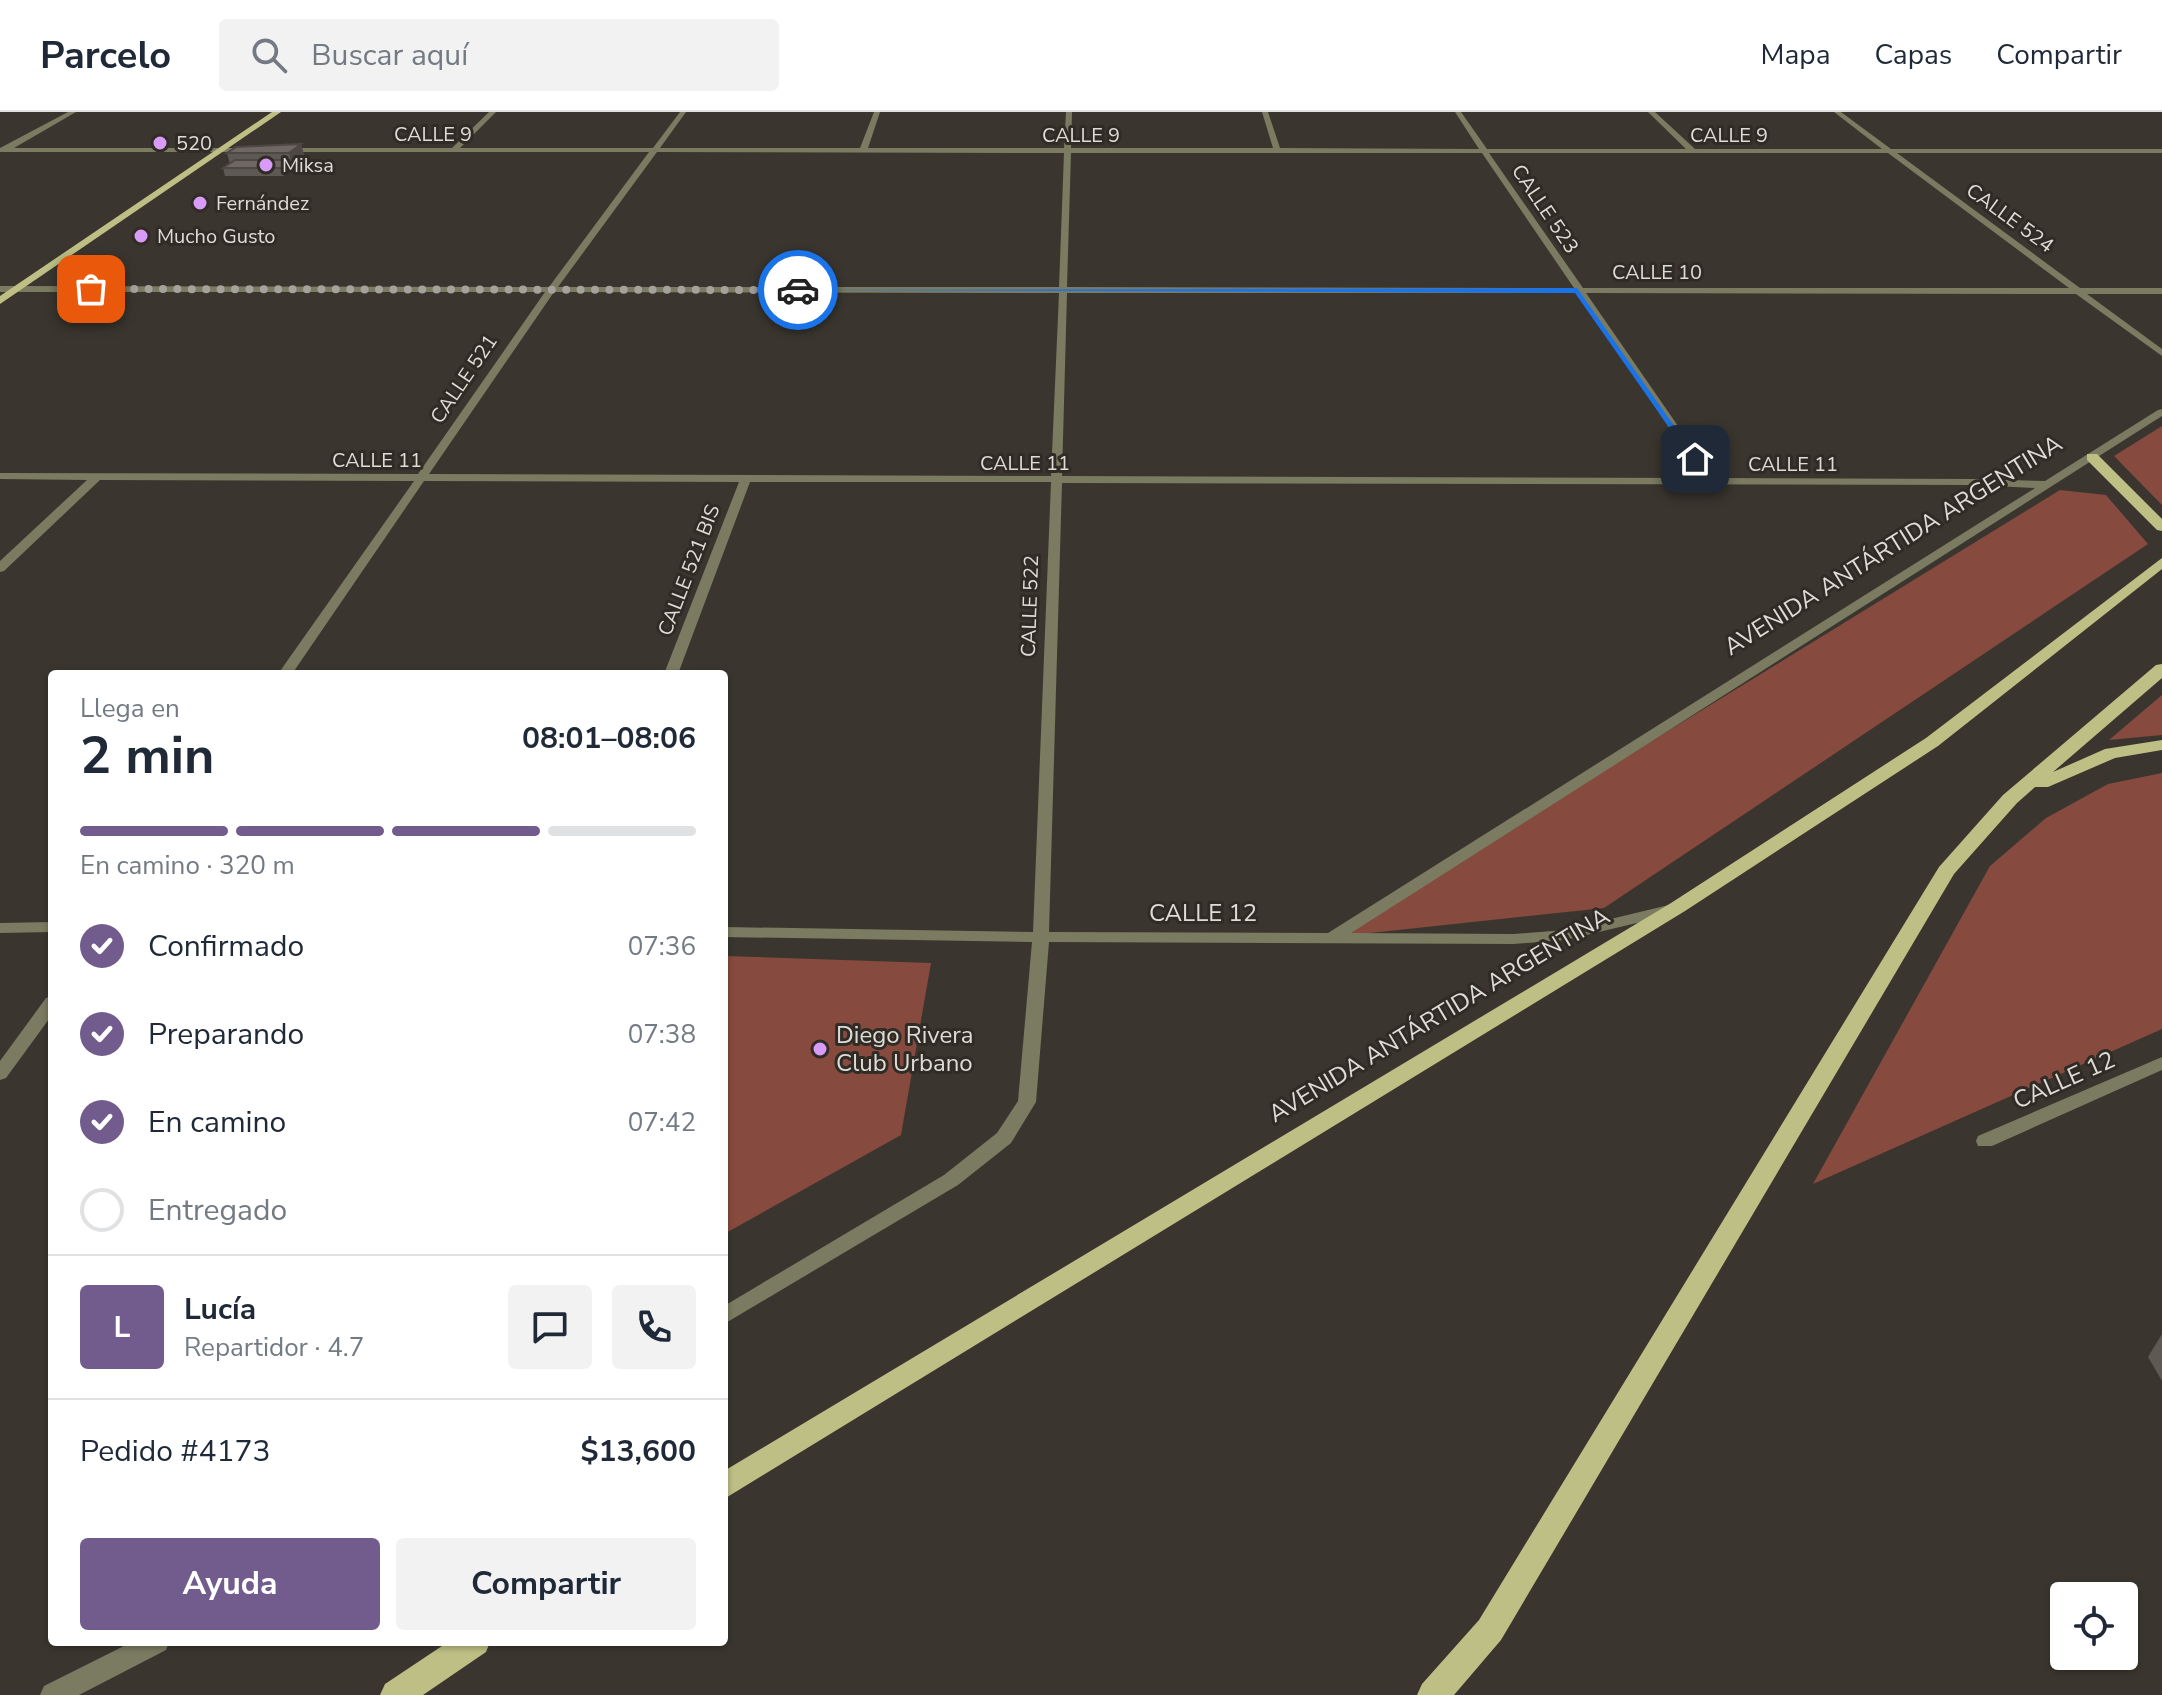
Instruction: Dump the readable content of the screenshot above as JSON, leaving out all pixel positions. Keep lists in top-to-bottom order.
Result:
{
  "streets": {
    "main road": ["AVENIDA ANTÁRTIDA ARGENTINA"],
    "street": [
      "CALLE 9",
      "CALLE 523",
      "CALLE 524",
      "CALLE 10",
      "CALLE 521",
      "CALLE 11",
      "CALLE 521 BIS",
      "CALLE 522",
      "CALLE 12"
    ]
  },
  "crossings": [
    ["CALLE 9", "CALLE 523"],
    ["CALLE 9", "CALLE 524"],
    ["CALLE 9", "CALLE 521"],
    ["CALLE 9", "CALLE 522"],
    ["CALLE 523", "CALLE 10"],
    ["CALLE 523", "CALLE 11"],
    ["CALLE 524", "CALLE 10"],
    ["CALLE 10", "CALLE 521"],
    ["CALLE 10", "CALLE 522"],
    ["CALLE 521", "CALLE 11"],
    ["CALLE 11", "AVENIDA ANTÁRTIDA ARGENTINA"],
    ["CALLE 11", "CALLE 521 BIS"],
    ["CALLE 11", "CALLE 522"],
    ["AVENIDA ANTÁRTIDA ARGENTINA", "CALLE 12"],
    ["CALLE 522", "CALLE 12"]
  ],
  "places": [
    "520",
    "Miksa",
    "Fernández",
    "Mucho Gusto",
    "Diego Rivera Club Urbano"
  ],
  "page": {
    "header": "Parcelo",
    "search": "Buscar aquí",
    "nav": ["Mapa", "Capas", "Compartir"],
    "heading": ["2 min", "Llega en", "08:01–08:06"],
    "panel": [
      "Lucía",
      "Repartidor · 4.7",
      "Pedido #4173",
      "$13,600"
    ],
    "bar": "En camino · 320 m",
    "list": [
      ["Confirmado", "07:36"],
      ["Preparando", "07:38"],
      ["En camino", "07:42"],
      "Entregado"
    ],
    "round": "L",
    "buttons": ["Ayuda", "Compartir"]
  }
}
